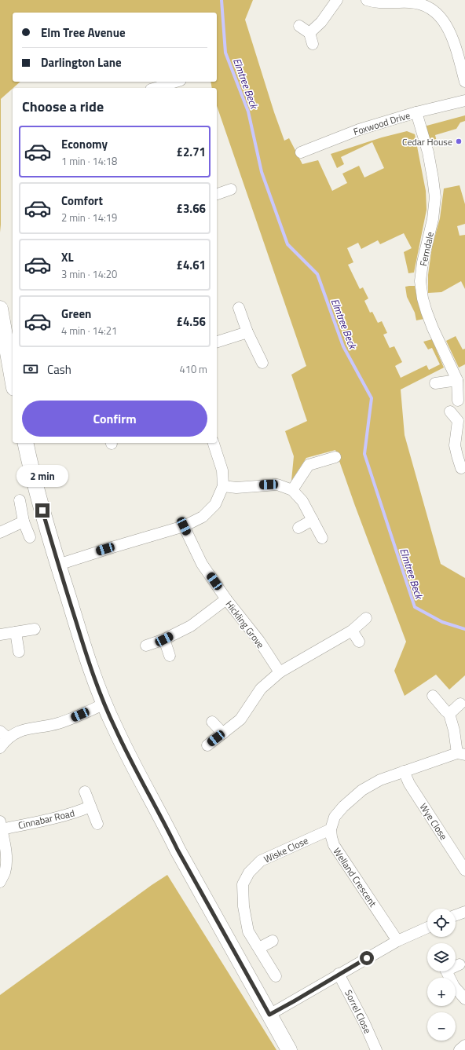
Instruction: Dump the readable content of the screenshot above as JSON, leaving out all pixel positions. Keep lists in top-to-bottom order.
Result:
{
  "streets": {
    "street": [
      "Foxwood Drive",
      "Ferndale",
      "Hickling Grove",
      "Cinnabar Road",
      "Wye Close",
      "Wiske Close",
      "Welland Crescent",
      "Sorrel Close"
    ]
  },
  "crossings": [
    ["Foxwood Drive", "Ferndale"],
    ["Wiske Close", "Welland Crescent"]
  ],
  "water": ["Elmtree Beck"],
  "places": ["Cedar House"],
  "page": {
    "banner": ["Elm Tree Avenue", "Darlington Lane"],
    "heading": "Choose a ride",
    "list": [
      {
        "name": "Economy",
        "note": "1 min · 14:18",
        "value": "£2.71"
      },
      {
        "name": "Comfort",
        "note": "2 min · 14:19",
        "value": "£3.66"
      },
      {
        "name": "XL",
        "note": "3 min · 14:20",
        "value": "£4.61"
      },
      {
        "name": "Green",
        "note": "4 min · 14:21",
        "value": "£4.56"
      }
    ],
    "pay": ["Cash", "410 m"],
    "buttons": "Confirm",
    "bubble": "2 min",
    "map_buttons": ["+", "−"]
  }
}
